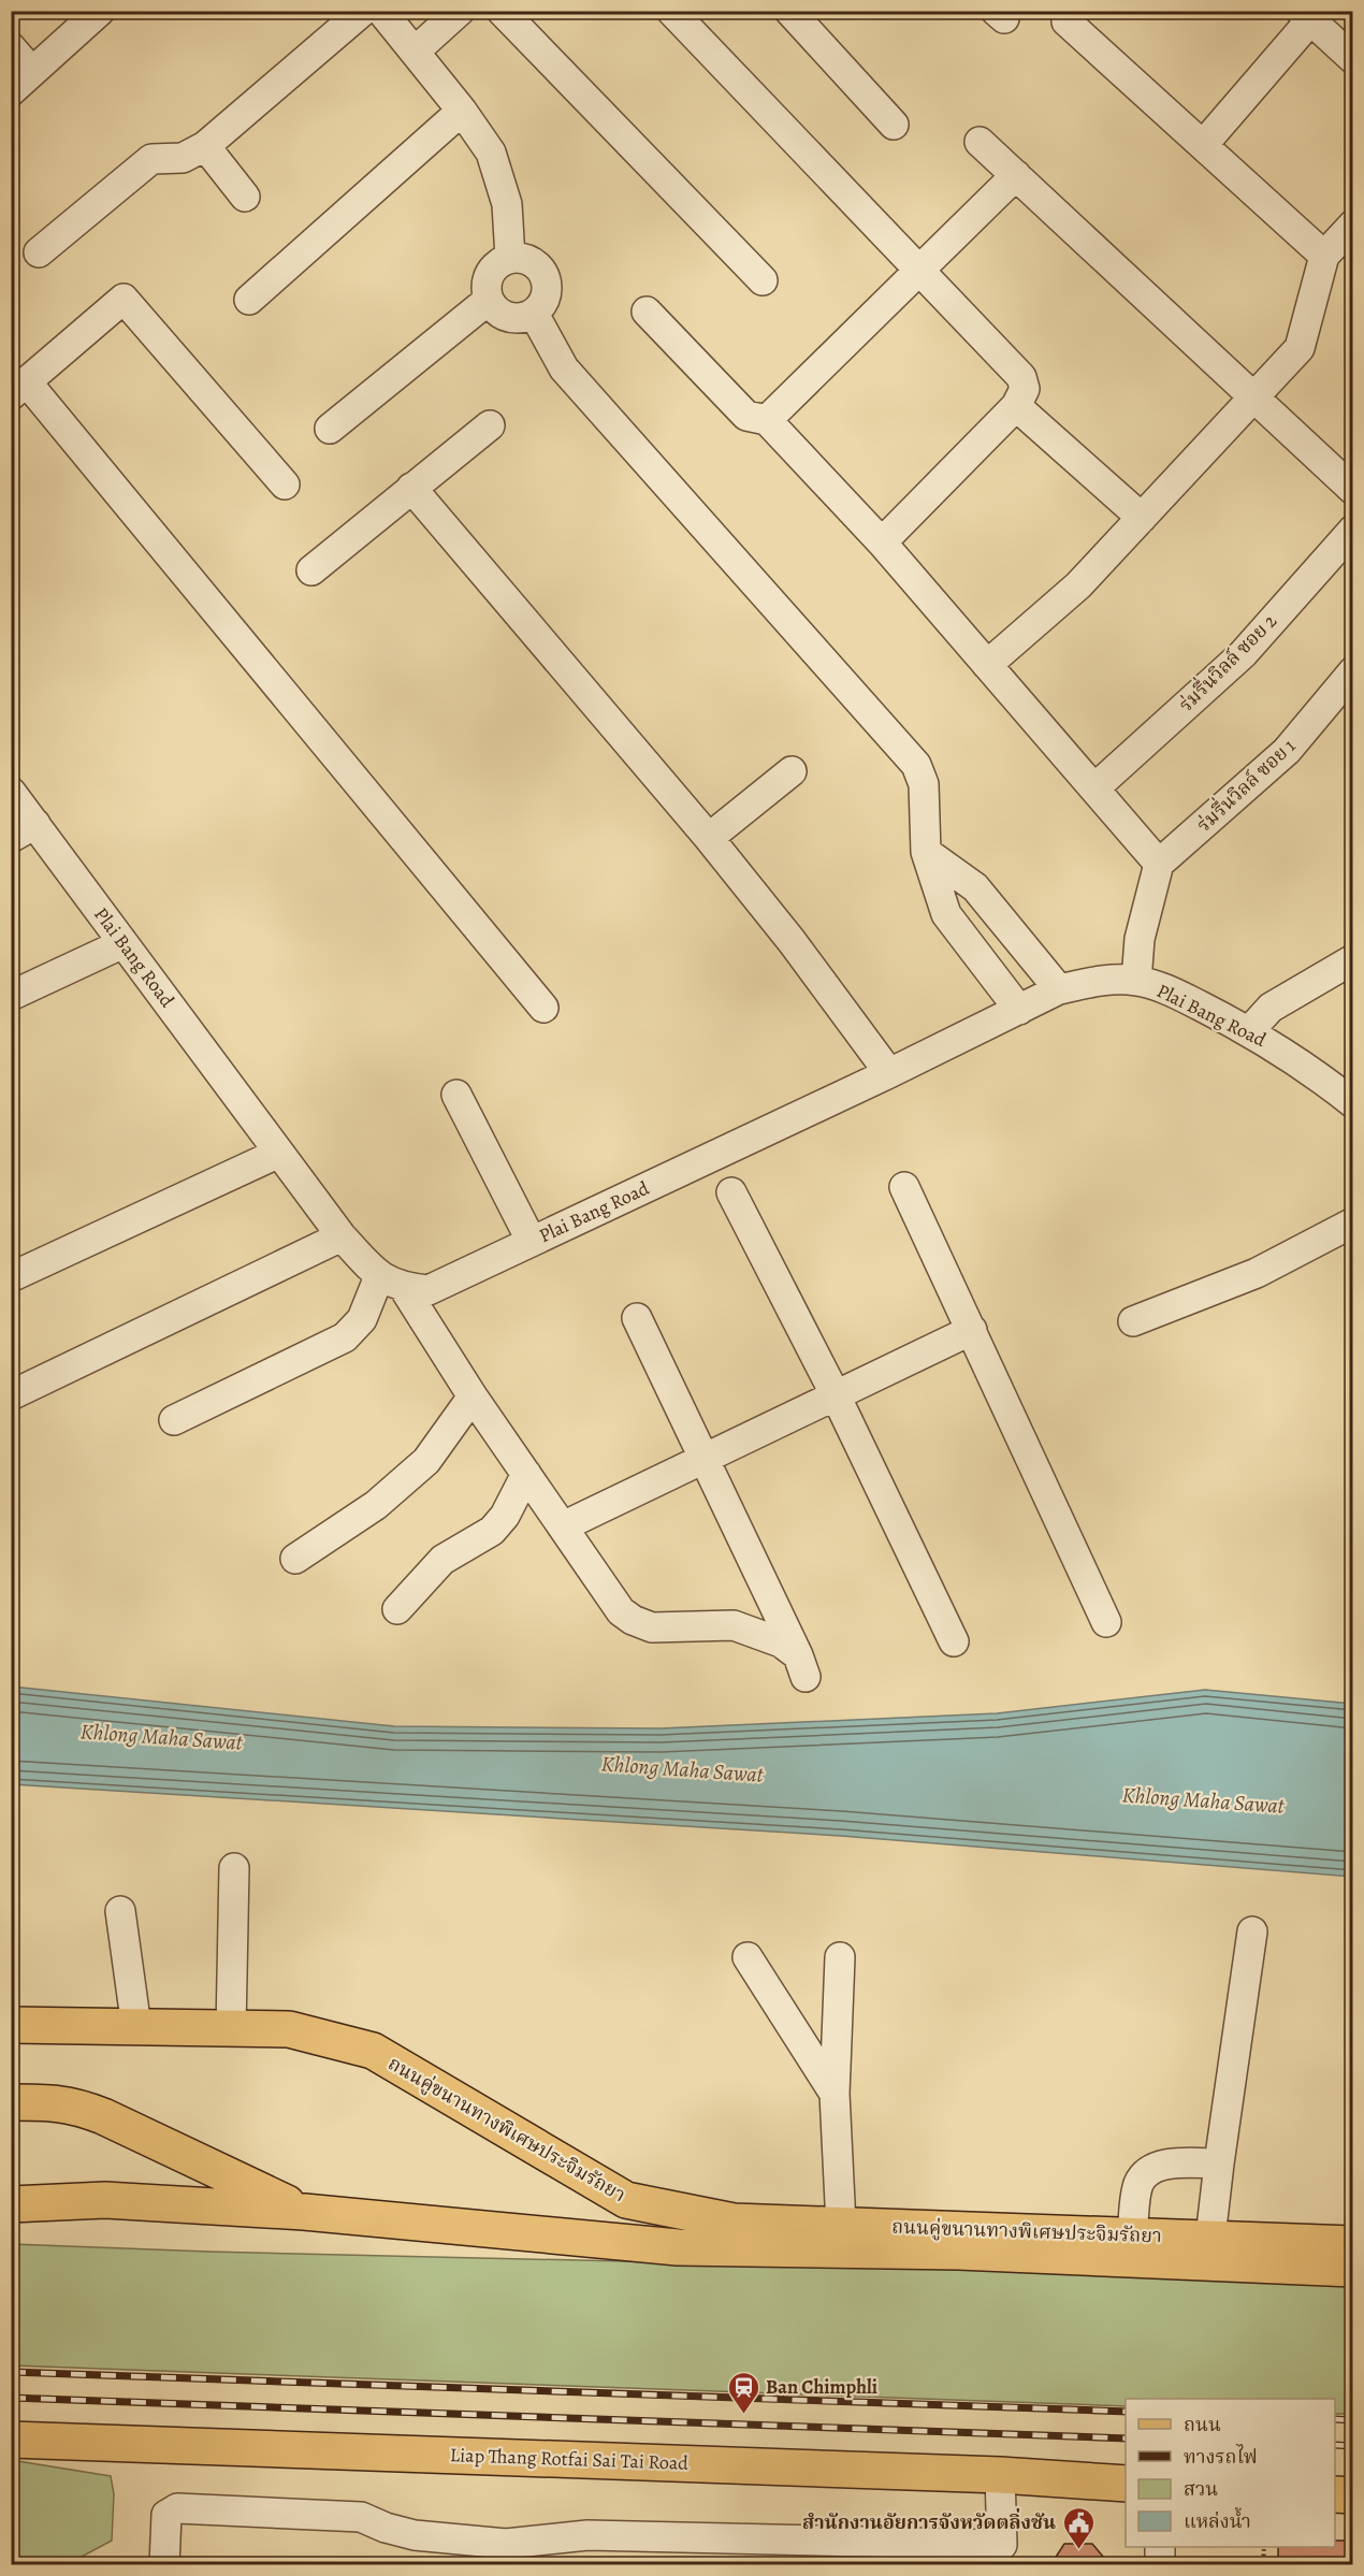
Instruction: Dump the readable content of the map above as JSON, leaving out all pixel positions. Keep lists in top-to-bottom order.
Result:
{
  "streets": {
    "main road": ["ถนนคู่ขนานทางพิเศษประจิมรัถยา", "Liap Thang Rotfai Sai Tai Road"],
    "street": ["ร่มรื่นวิลล์ ซอย 2", "ร่มรื่นวิลล์ ซอย 1", "Plai Bang Road"]
  },
  "water": ["Khlong Maha Sawat"],
  "places": {
    "station": ["Ban Chimphli"],
    "public building": ["สํานักงานอัยการจังหวัดตลิ่งชัน"]
  },
  "legend": [
    "ถนน",
    "ทางรถไฟ",
    "สวน",
    "แหล่งน้ำ"
  ]
}
